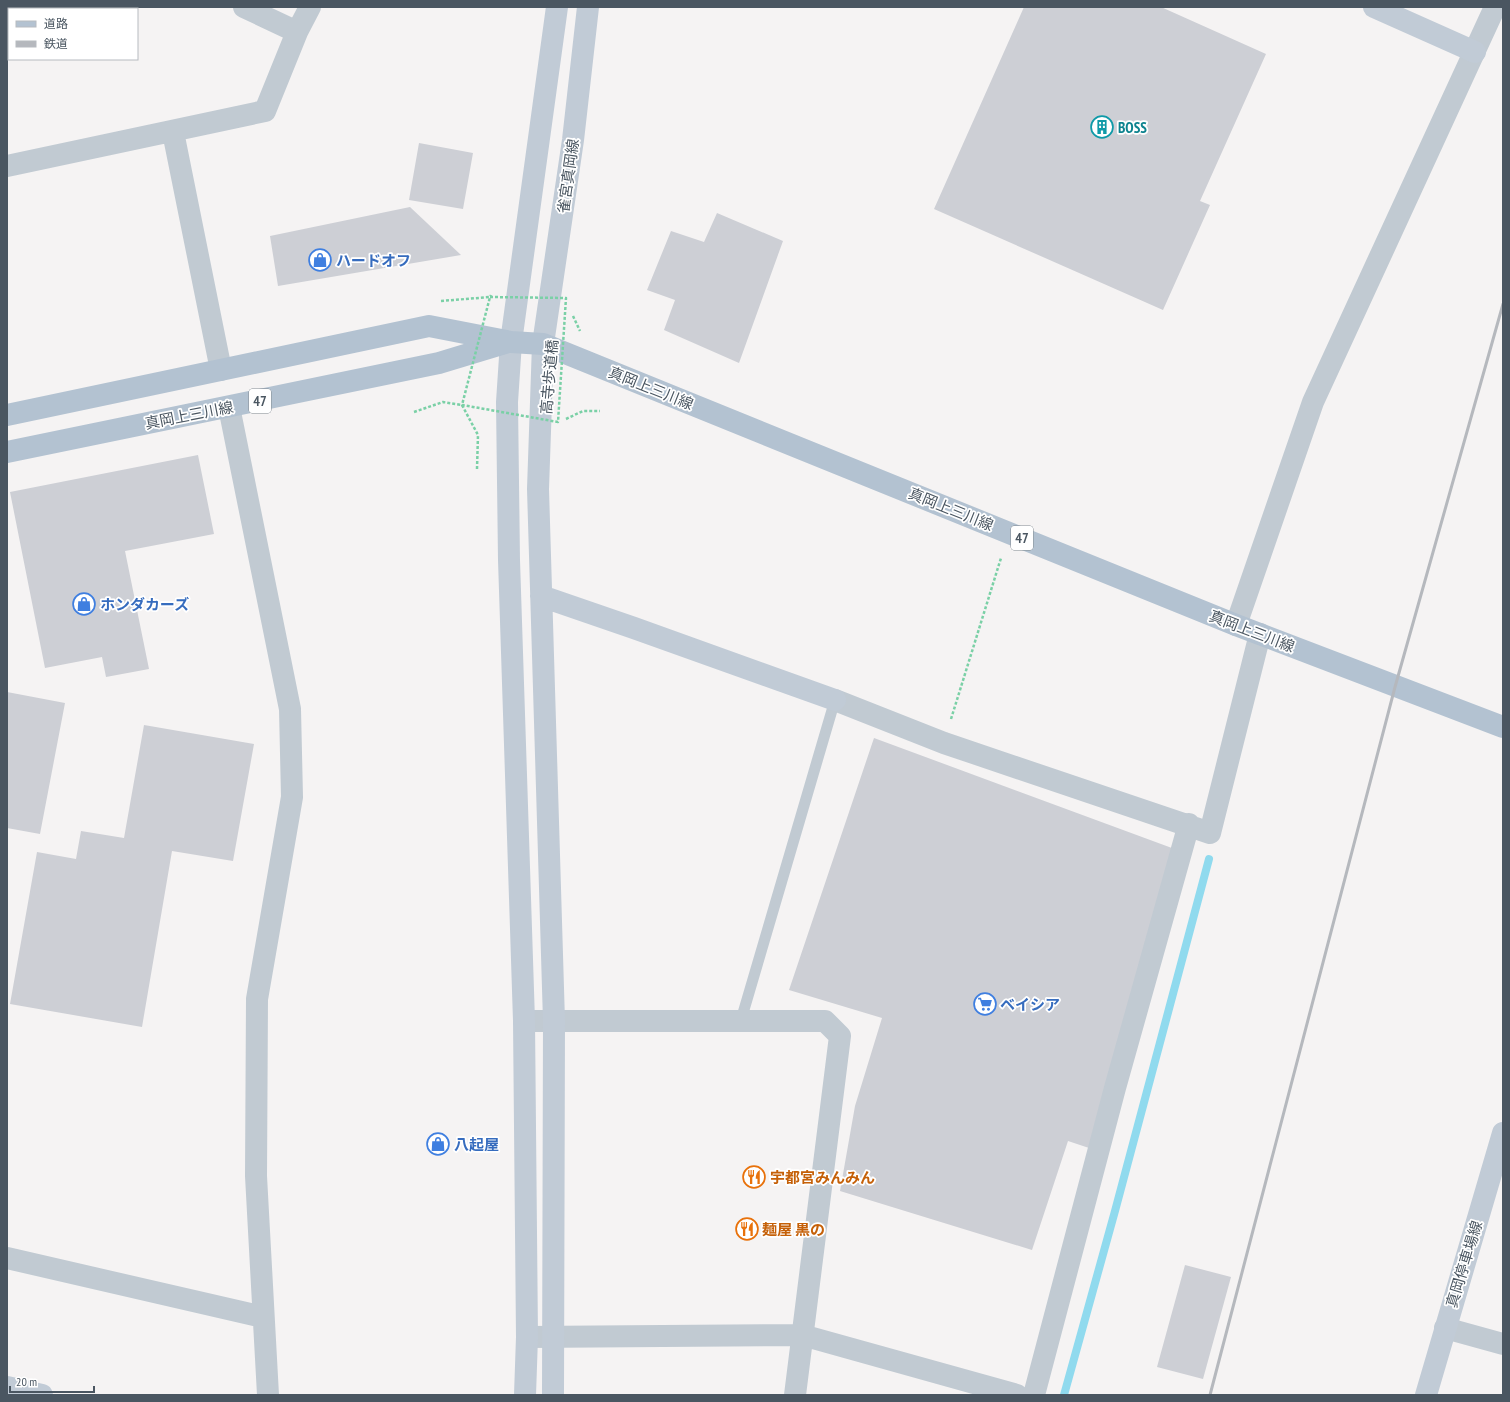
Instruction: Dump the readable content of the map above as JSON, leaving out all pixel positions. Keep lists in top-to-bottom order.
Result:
{
  "streets": {
    "main road": ["真岡上三川線", "47"],
    "street": ["雀宮真岡線", "真岡停車場線"],
    "path": ["高寺歩道橋"]
  },
  "crossings": [
    ["雀宮真岡線", "真岡上三川線"]
  ],
  "places": {
    "building": ["BOSS"],
    "shop": ["ハードオフ", "ホンダカーズ", "八起屋"],
    "supermarket": ["ベイシア"],
    "restaurant": ["宇都宮みんみん", "麺屋 黒の"]
  },
  "legend": ["道路", "鉄道"],
  "scale_bar": "20 m"
}
